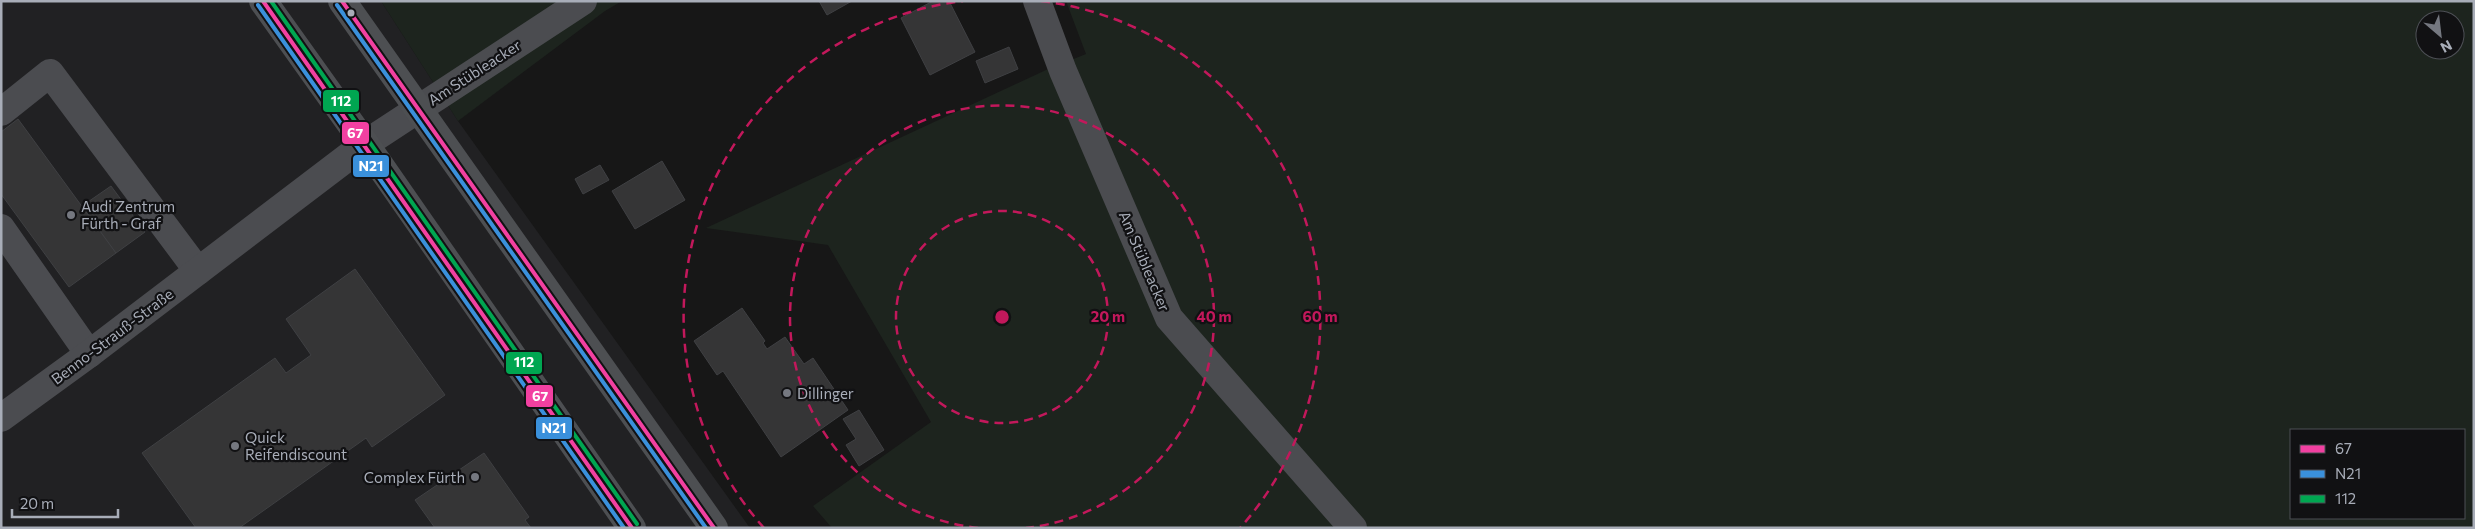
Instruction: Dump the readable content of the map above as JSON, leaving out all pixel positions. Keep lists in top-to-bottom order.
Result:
{
  "streets": {
    "street": ["Am Stübleacker", "Benno-Strauß-Straße"]
  },
  "crossings": [
    ["Am Stübleacker", "Benno-Strauß-Straße"]
  ],
  "places": [
    "Audi Zentrum Fürth - Graf",
    "Dillinger",
    "Quick Reifendiscount",
    "Complex Fürth"
  ],
  "lines": ["transit line 67", "transit line 112", "transit line N21"],
  "legend": ["67", "N21", "112"],
  "scale_bar": "20 m",
  "north": "bottom right",
  "rings": ["20 m", "40 m", "60 m"]
}
